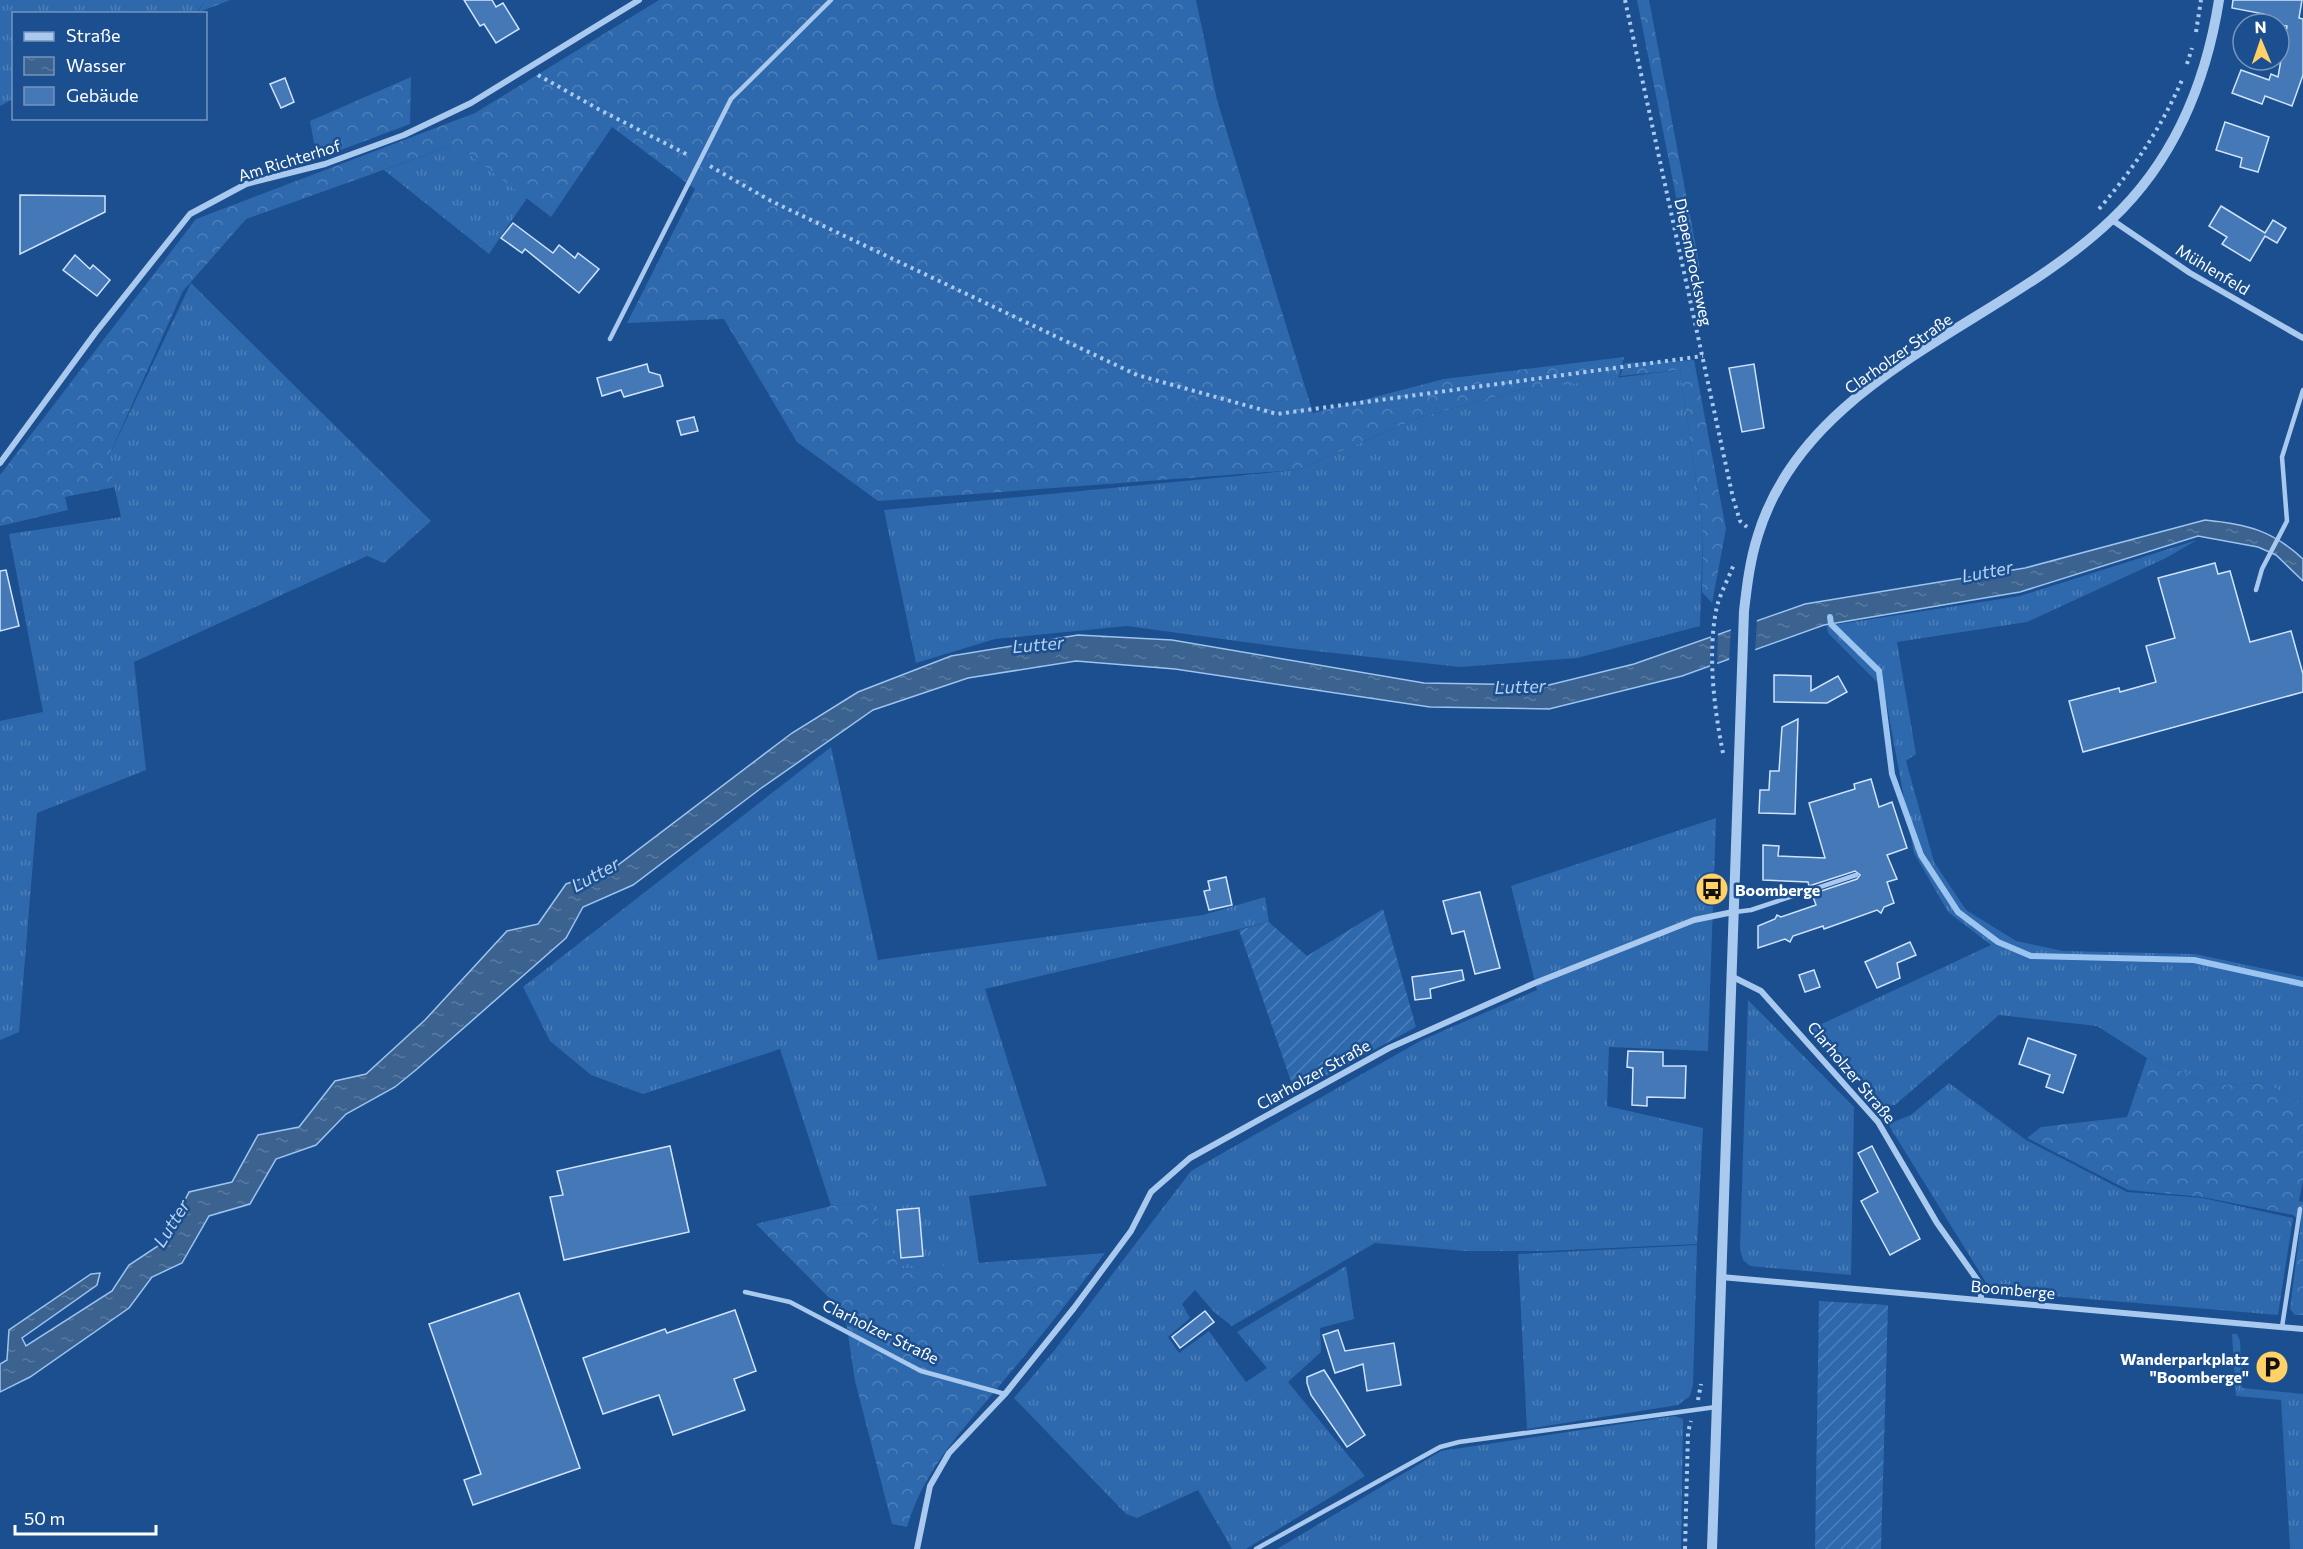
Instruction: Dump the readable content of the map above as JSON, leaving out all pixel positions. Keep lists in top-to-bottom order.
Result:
{
  "streets": {
    "street": [
      "Am Richterhof",
      "Mühlenfeld",
      "Clarholzer Straße",
      "Boomberge"
    ],
    "path": ["Diepenbrocksweg"]
  },
  "crossings": [
    ["Mühlenfeld", "Clarholzer Straße"],
    ["Clarholzer Straße", "Boomberge"]
  ],
  "water": ["Lutter"],
  "places": {
    "bus stop": ["Boomberge"],
    "parking": ["Wanderparkplatz \"Boomberge\""]
  },
  "legend": ["Straße", "Wasser", "Gebäude"],
  "scale_bar": "50 m",
  "north": "top"
}
